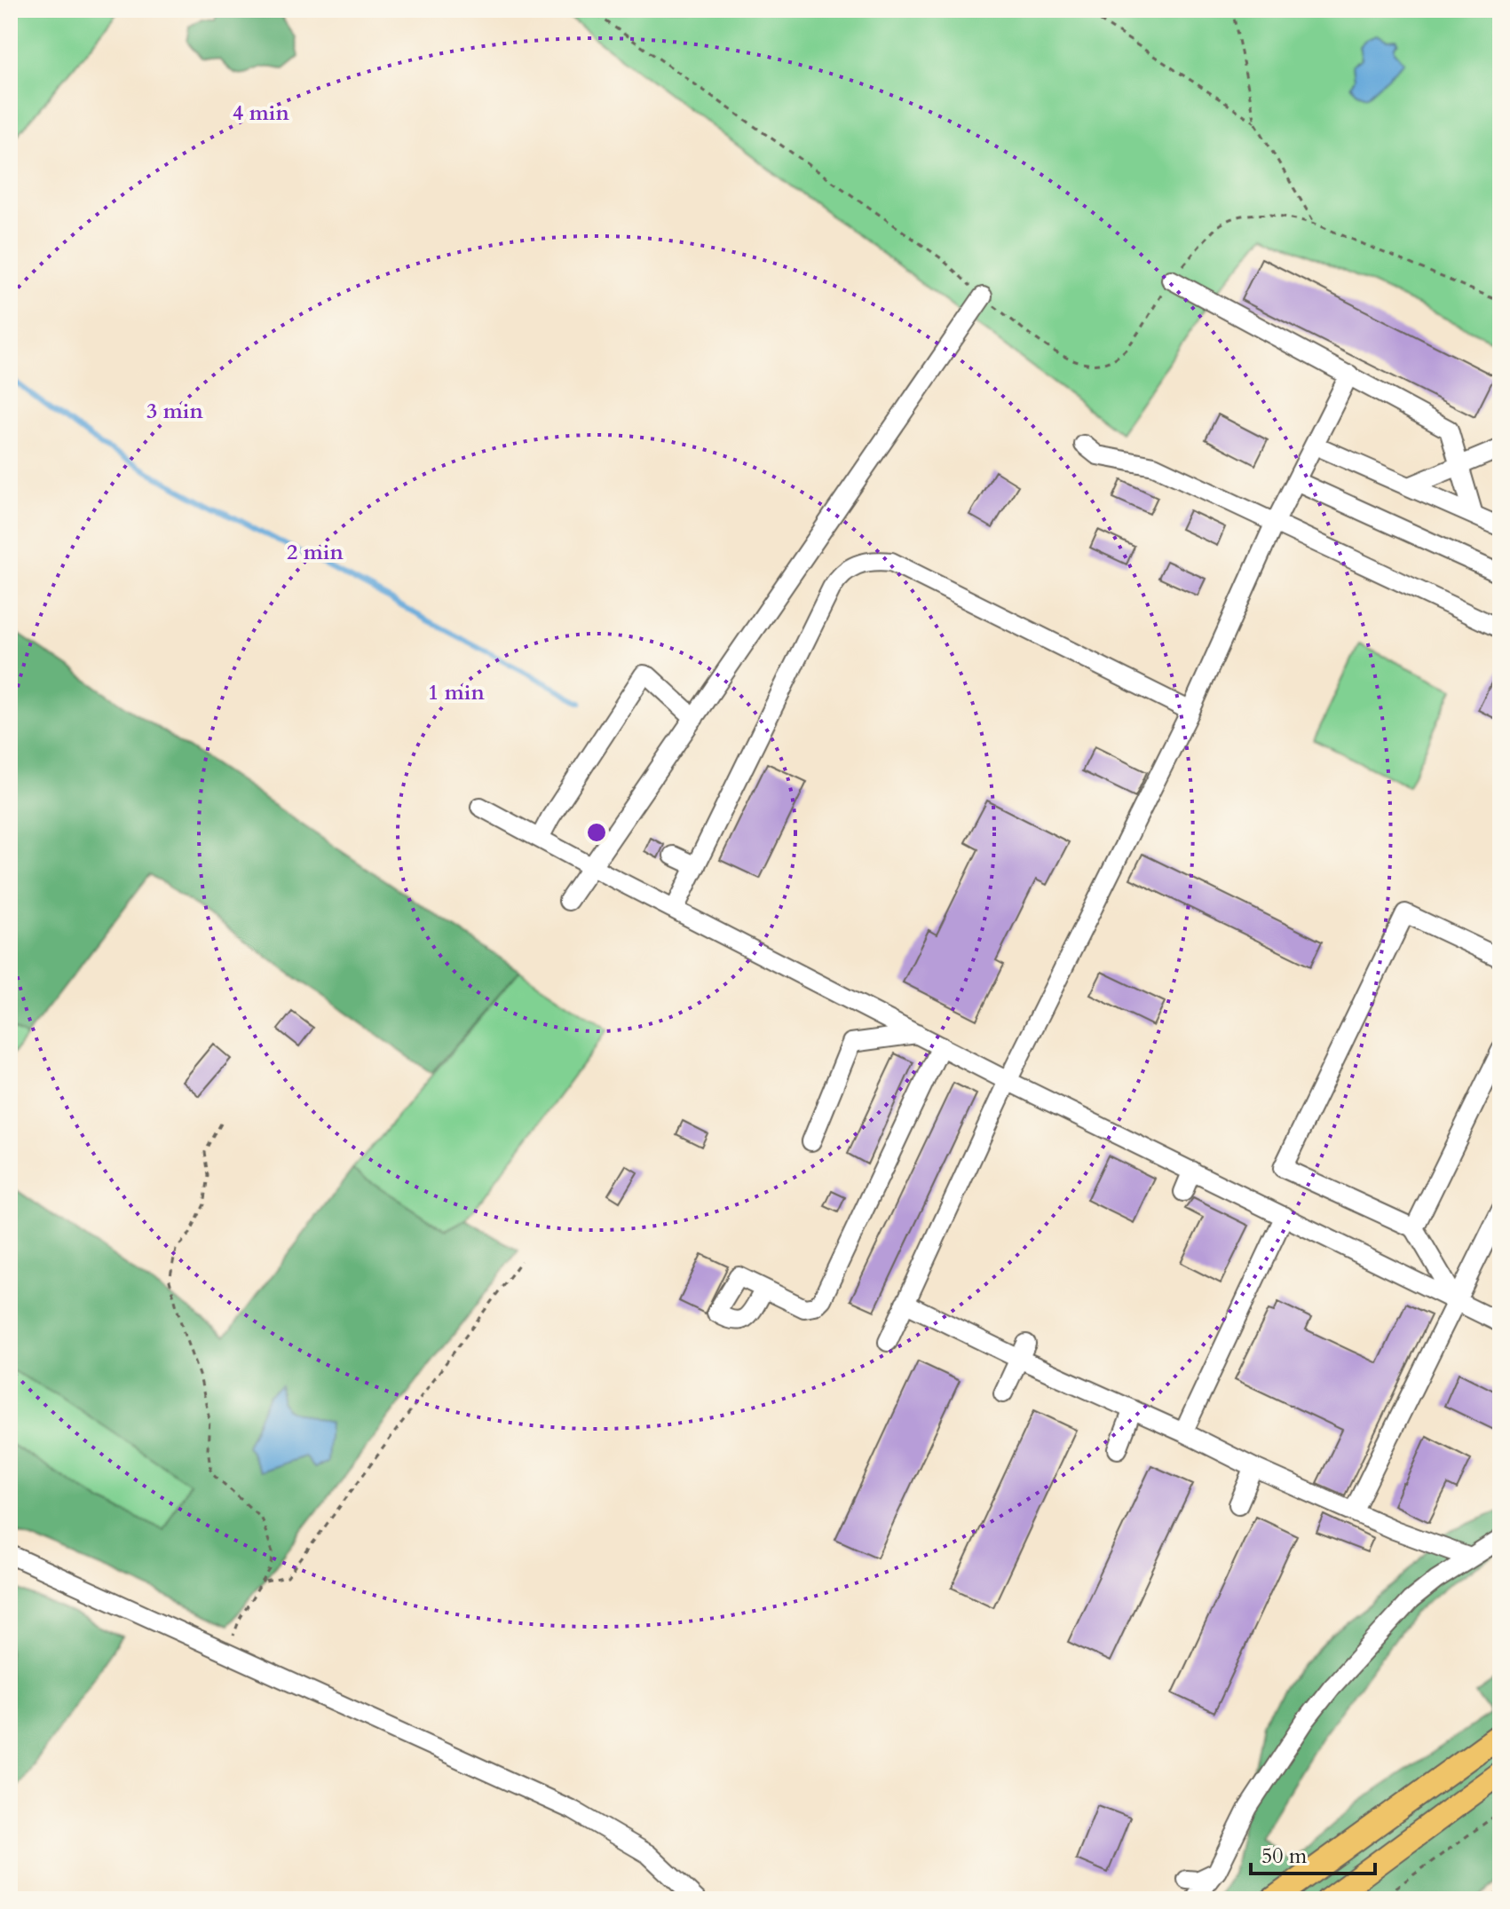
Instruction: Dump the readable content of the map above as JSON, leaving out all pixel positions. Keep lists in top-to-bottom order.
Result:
{
  "scale_bar": "50 m",
  "rings": [
    "4 min",
    "3 min",
    "2 min",
    "1 min"
  ]
}
